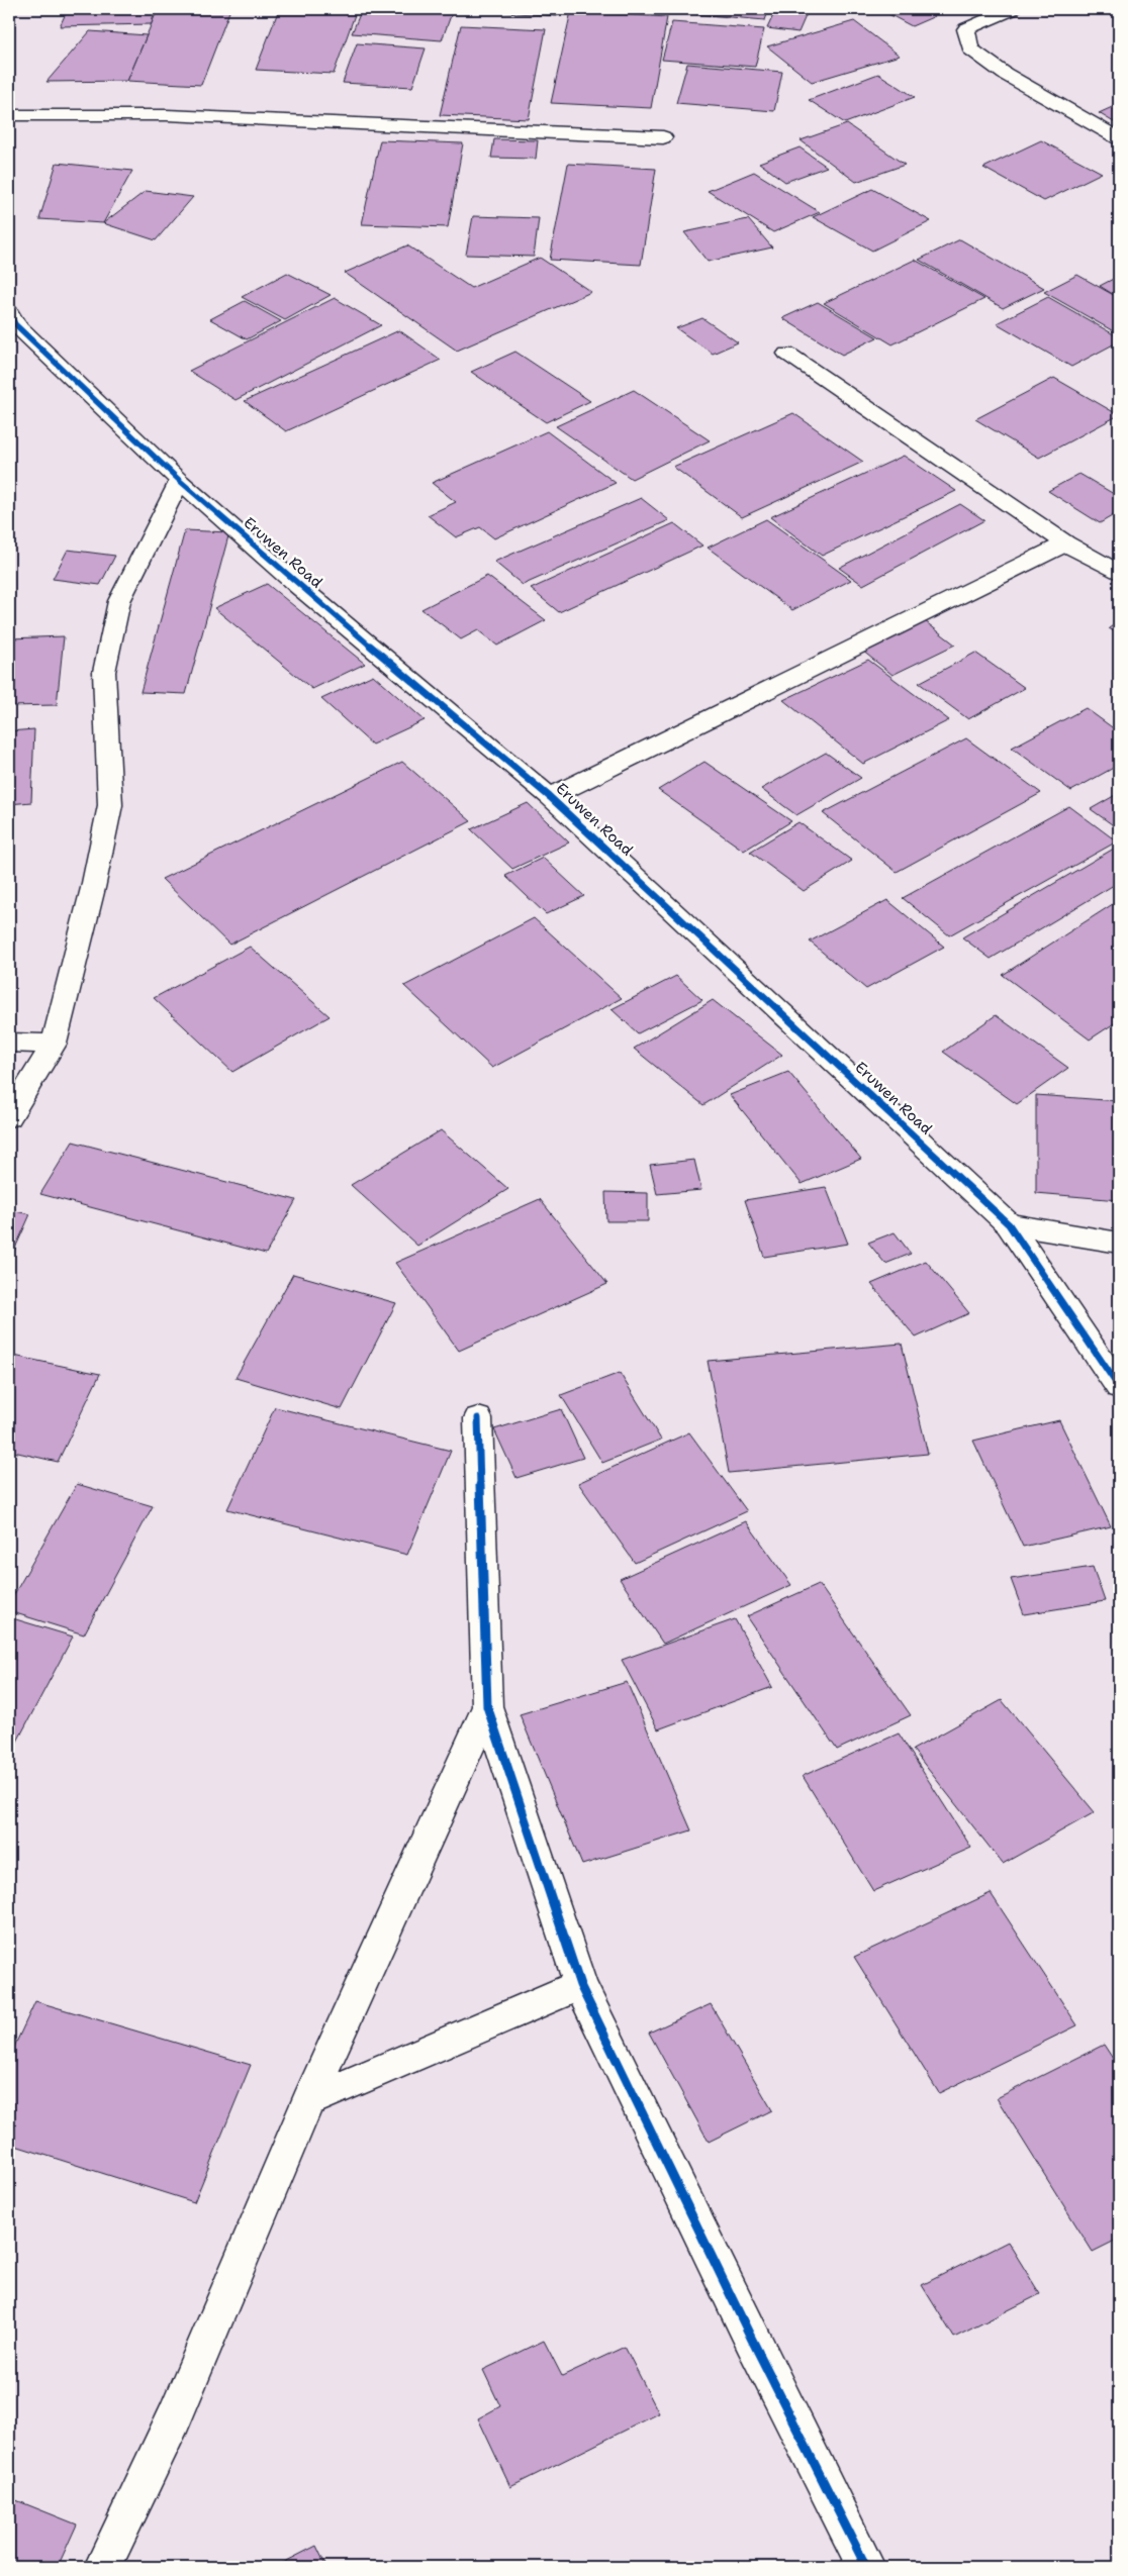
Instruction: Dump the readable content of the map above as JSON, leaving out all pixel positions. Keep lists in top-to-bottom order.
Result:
{
  "streets": {
    "street": ["Eruwen Road"]
  }
}
